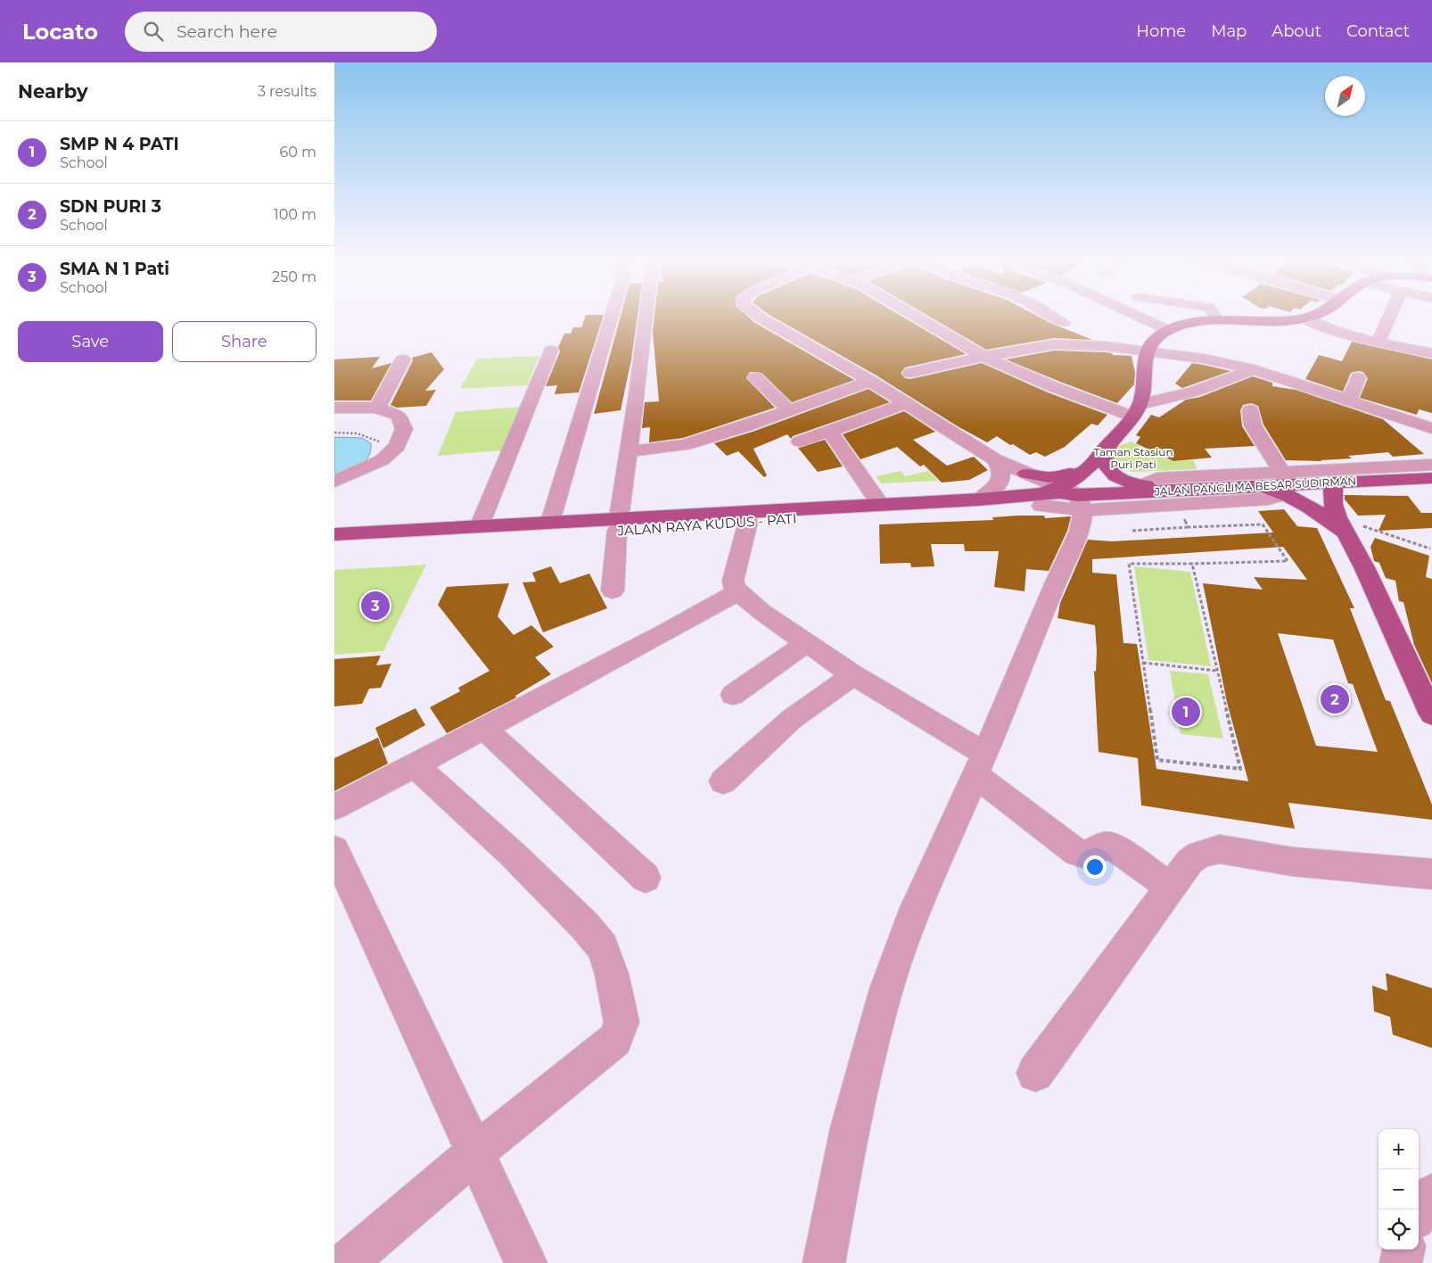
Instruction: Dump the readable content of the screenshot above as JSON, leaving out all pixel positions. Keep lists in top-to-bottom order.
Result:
{
  "streets": {
    "main road": ["JALAN PANGLIMA BESAR SUDIRMAN", "JALAN RAYA KUDUS - PATI"]
  },
  "crossings": [
    ["JALAN PANGLIMA BESAR SUDIRMAN", "JALAN RAYA KUDUS - PATI"]
  ],
  "parks": ["Taman Stasiun Puri Pati"],
  "north": "top right",
  "page": {
    "header": "Locato",
    "search": "Search here",
    "nav": [
      "Home",
      "Map",
      "About",
      "Contact"
    ],
    "heading": ["Nearby", "3 results"],
    "list": [
      {
        "mark": "1",
        "name": "SMP N 4 PATI",
        "note": "School",
        "value": "60 m"
      },
      {
        "mark": "2",
        "name": "SDN PURI 3",
        "note": "School",
        "value": "100 m"
      },
      {
        "mark": "3",
        "name": "SMA N 1 Pati",
        "note": "School",
        "value": "250 m"
      }
    ],
    "buttons": ["Save", "Share"],
    "pins": ["3", "2", "1"],
    "map_buttons": ["+", "−"]
  }
}
